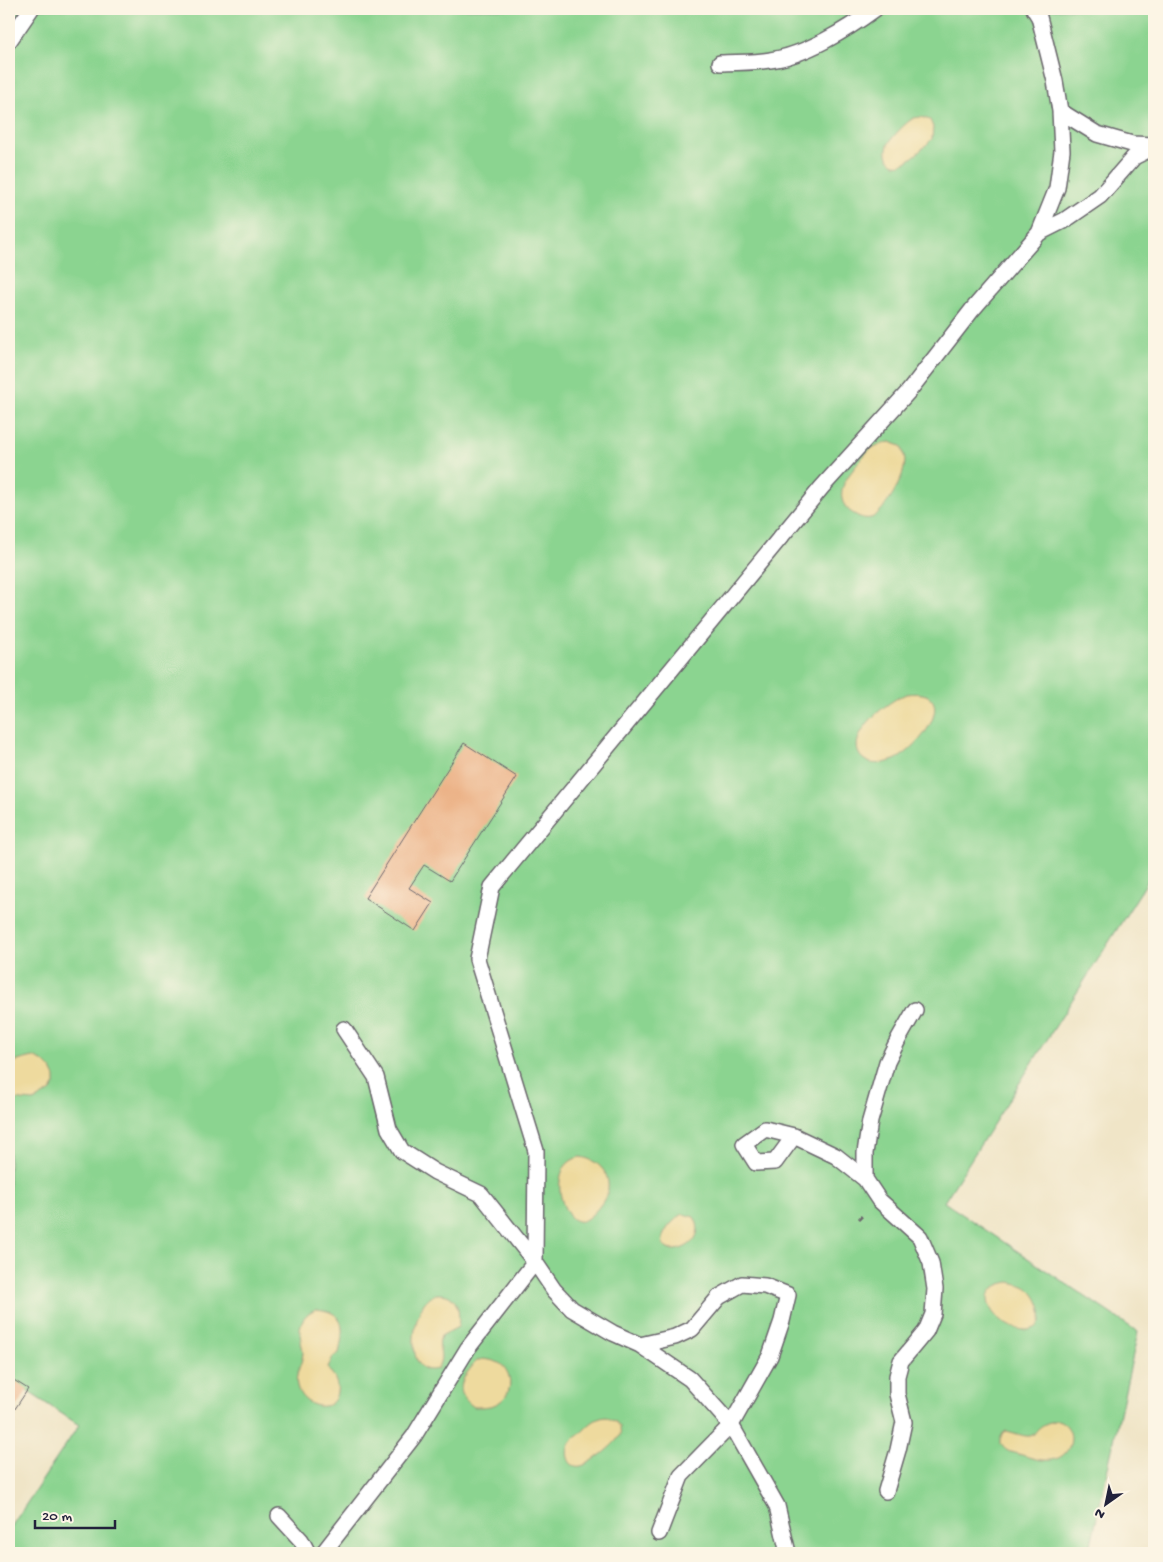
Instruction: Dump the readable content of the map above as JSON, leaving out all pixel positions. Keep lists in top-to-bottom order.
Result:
{
  "scale_bar": "20 m",
  "north": "bottom left"
}
